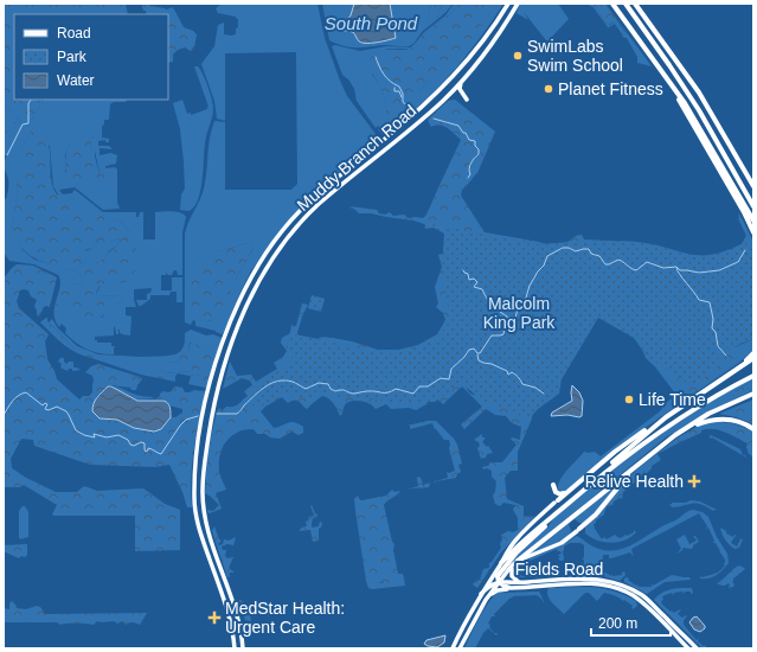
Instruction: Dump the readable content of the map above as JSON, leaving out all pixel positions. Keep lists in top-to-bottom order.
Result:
{
  "streets": {
    "main road": ["Muddy Branch Road", "Fields Road"]
  },
  "water": ["South Pond"],
  "parks": ["Malcolm King Park"],
  "places": {
    "other": ["SwimLabs Swim School", "Planet Fitness", "Life Time"],
    "health": ["Relive Health", "MedStar Health: Urgent Care"]
  },
  "legend": ["Road", "Park", "Water"],
  "scale_bar": "200 m"
}
